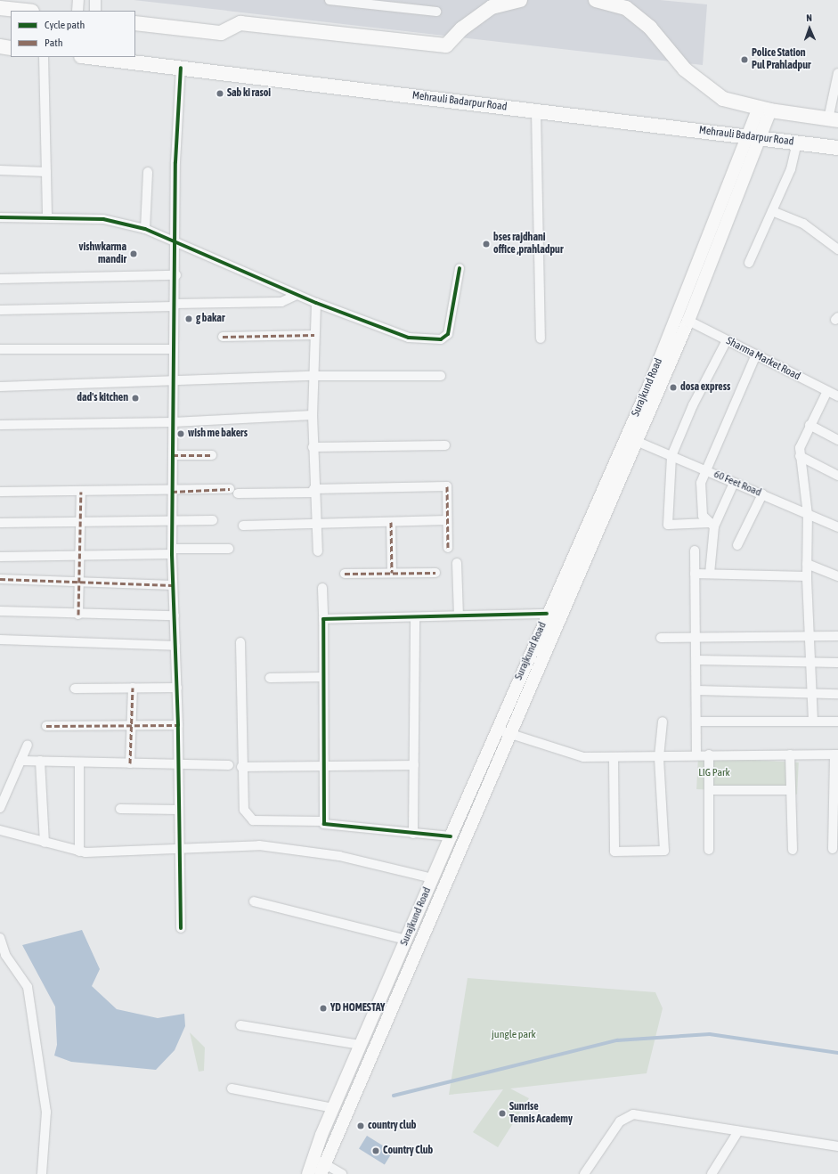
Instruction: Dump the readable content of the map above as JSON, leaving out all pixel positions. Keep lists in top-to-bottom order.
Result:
{
  "streets": {
    "main road": ["Mehrauli Badarpur Road", "Surajkund Road"],
    "street": ["Sharma Market Road", "60 Feet Road"]
  },
  "crossings": [
    ["Mehrauli Badarpur Road", "Surajkund Road"],
    ["Sharma Market Road", "Surajkund Road"],
    ["Surajkund Road", "60 Feet Road"]
  ],
  "parks": ["LIG Park", "jungle park"],
  "places": [
    "Police Station Pul Prahladpur",
    "Sab ki rasoi",
    "bses rajdhani office ,prahladpur",
    "vishwkarma mandir",
    "g bakar",
    "dosa express",
    "dad's kitchen",
    "wish me bakers",
    "YD HOMESTAY",
    "Sunrise Tennis Academy",
    "country club",
    "Country Club"
  ],
  "legend": ["Cycle path", "Path"],
  "north": "top"
}
